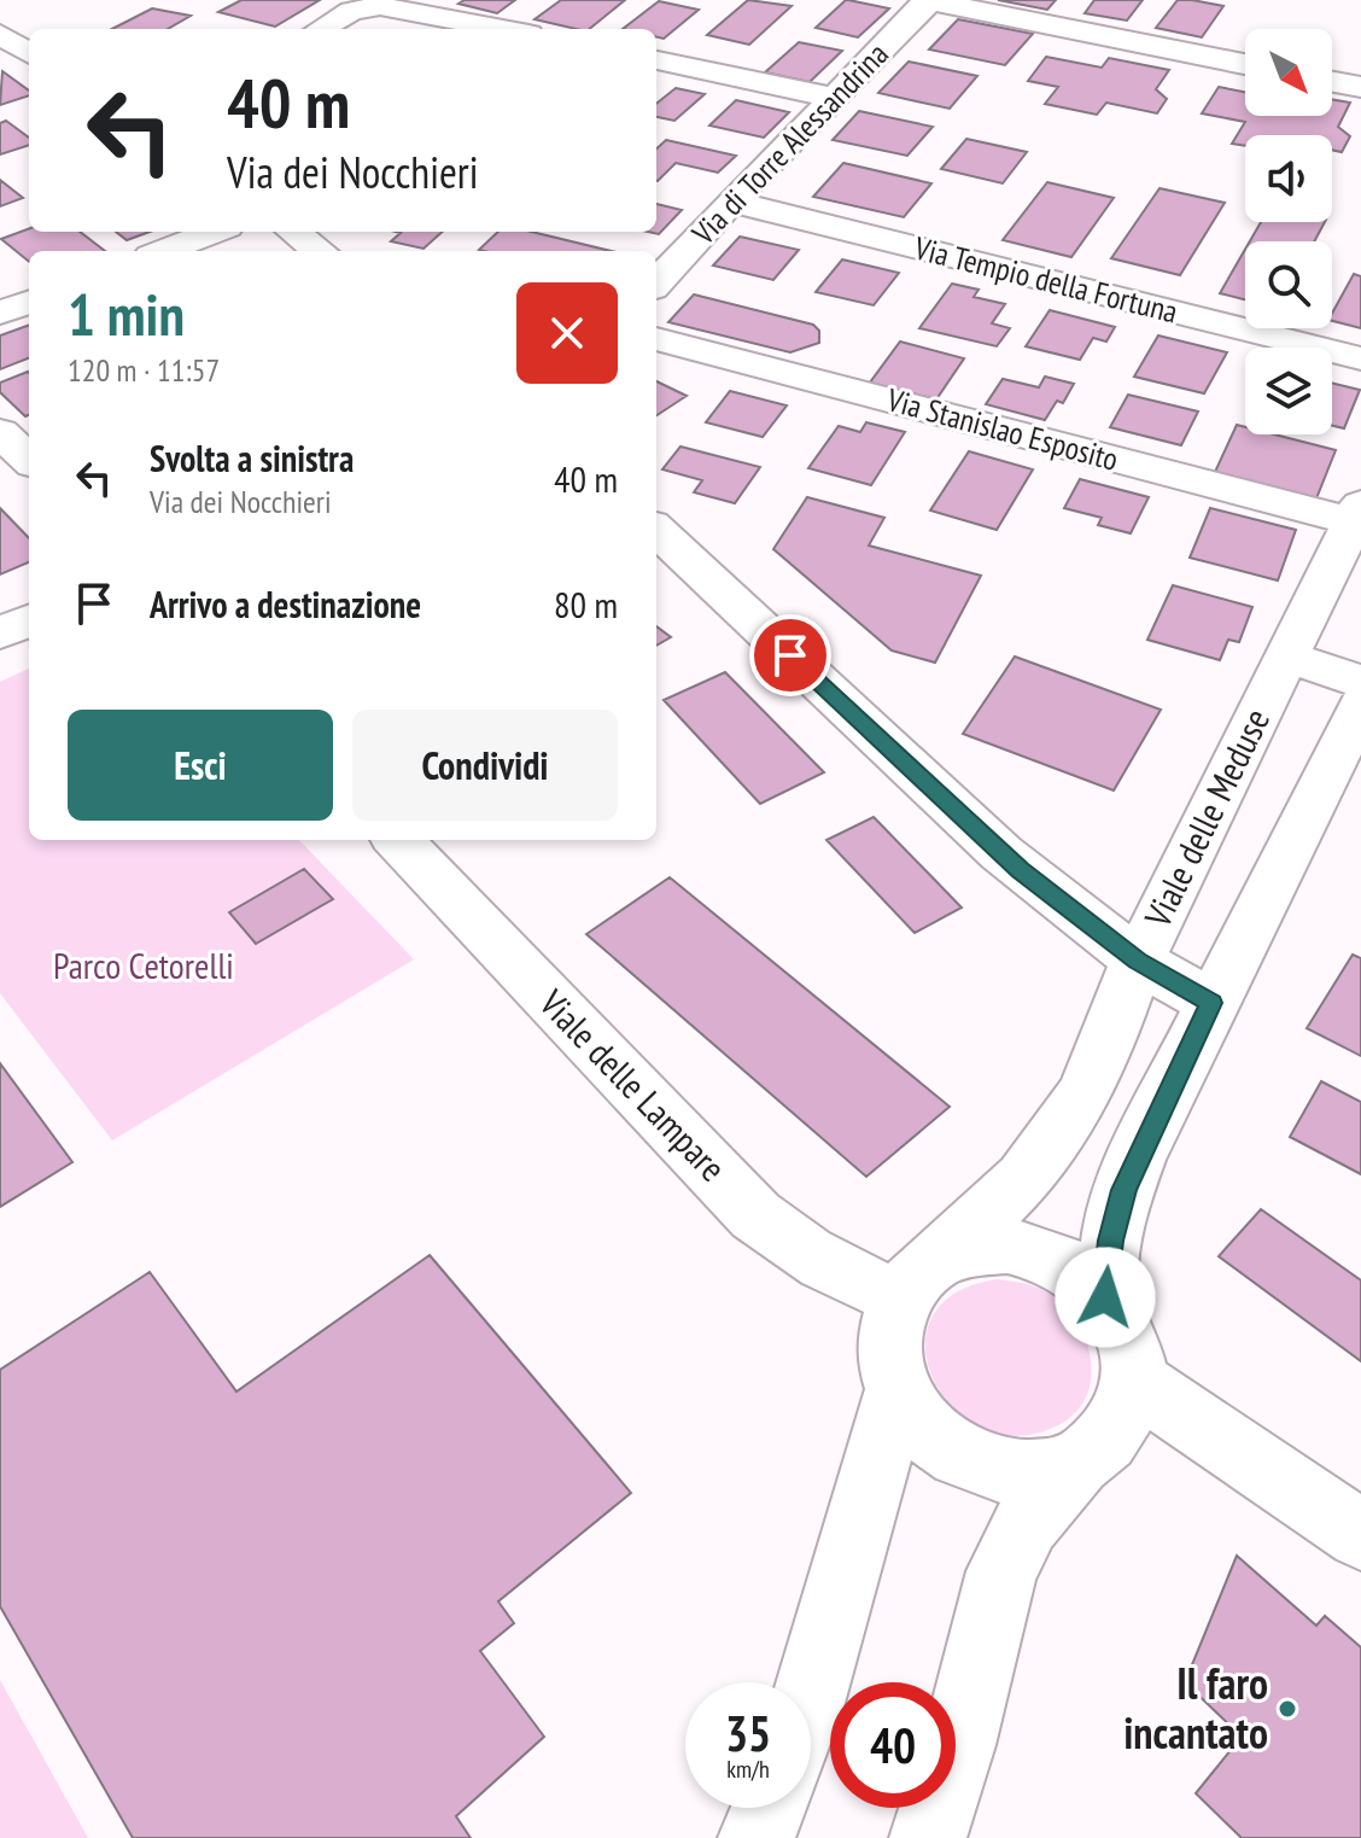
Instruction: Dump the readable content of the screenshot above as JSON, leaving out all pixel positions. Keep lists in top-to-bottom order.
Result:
{
  "streets": {
    "street": [
      "Via di Torre Alessandrina",
      "Via Tempio della Fortuna",
      "Via Stanislao Esposito",
      "Viale delle Meduse",
      "Viale delle Lampare"
    ]
  },
  "crossings": [
    ["Via di Torre Alessandrina", "Via Tempio della Fortuna"],
    ["Via Stanislao Esposito", "Viale delle Meduse"],
    ["Viale delle Meduse", "Viale delle Lampare"]
  ],
  "parks": ["Parco Cetorelli"],
  "places": ["Il faro incantato"],
  "north": "bottom right",
  "page": {
    "turn": ["40 m", "Via dei Nocchieri"],
    "heading": ["1 min", "120 m · 11:57"],
    "list": [
      {
        "name": "Svolta a sinistra",
        "note": "Via dei Nocchieri",
        "value": "40 m"
      },
      {
        "name": "Arrivo a destinazione",
        "value": "80 m"
      }
    ],
    "buttons": ["Esci", "Condividi"],
    "speed": "35 km/h",
    "limit": "40"
  }
}
